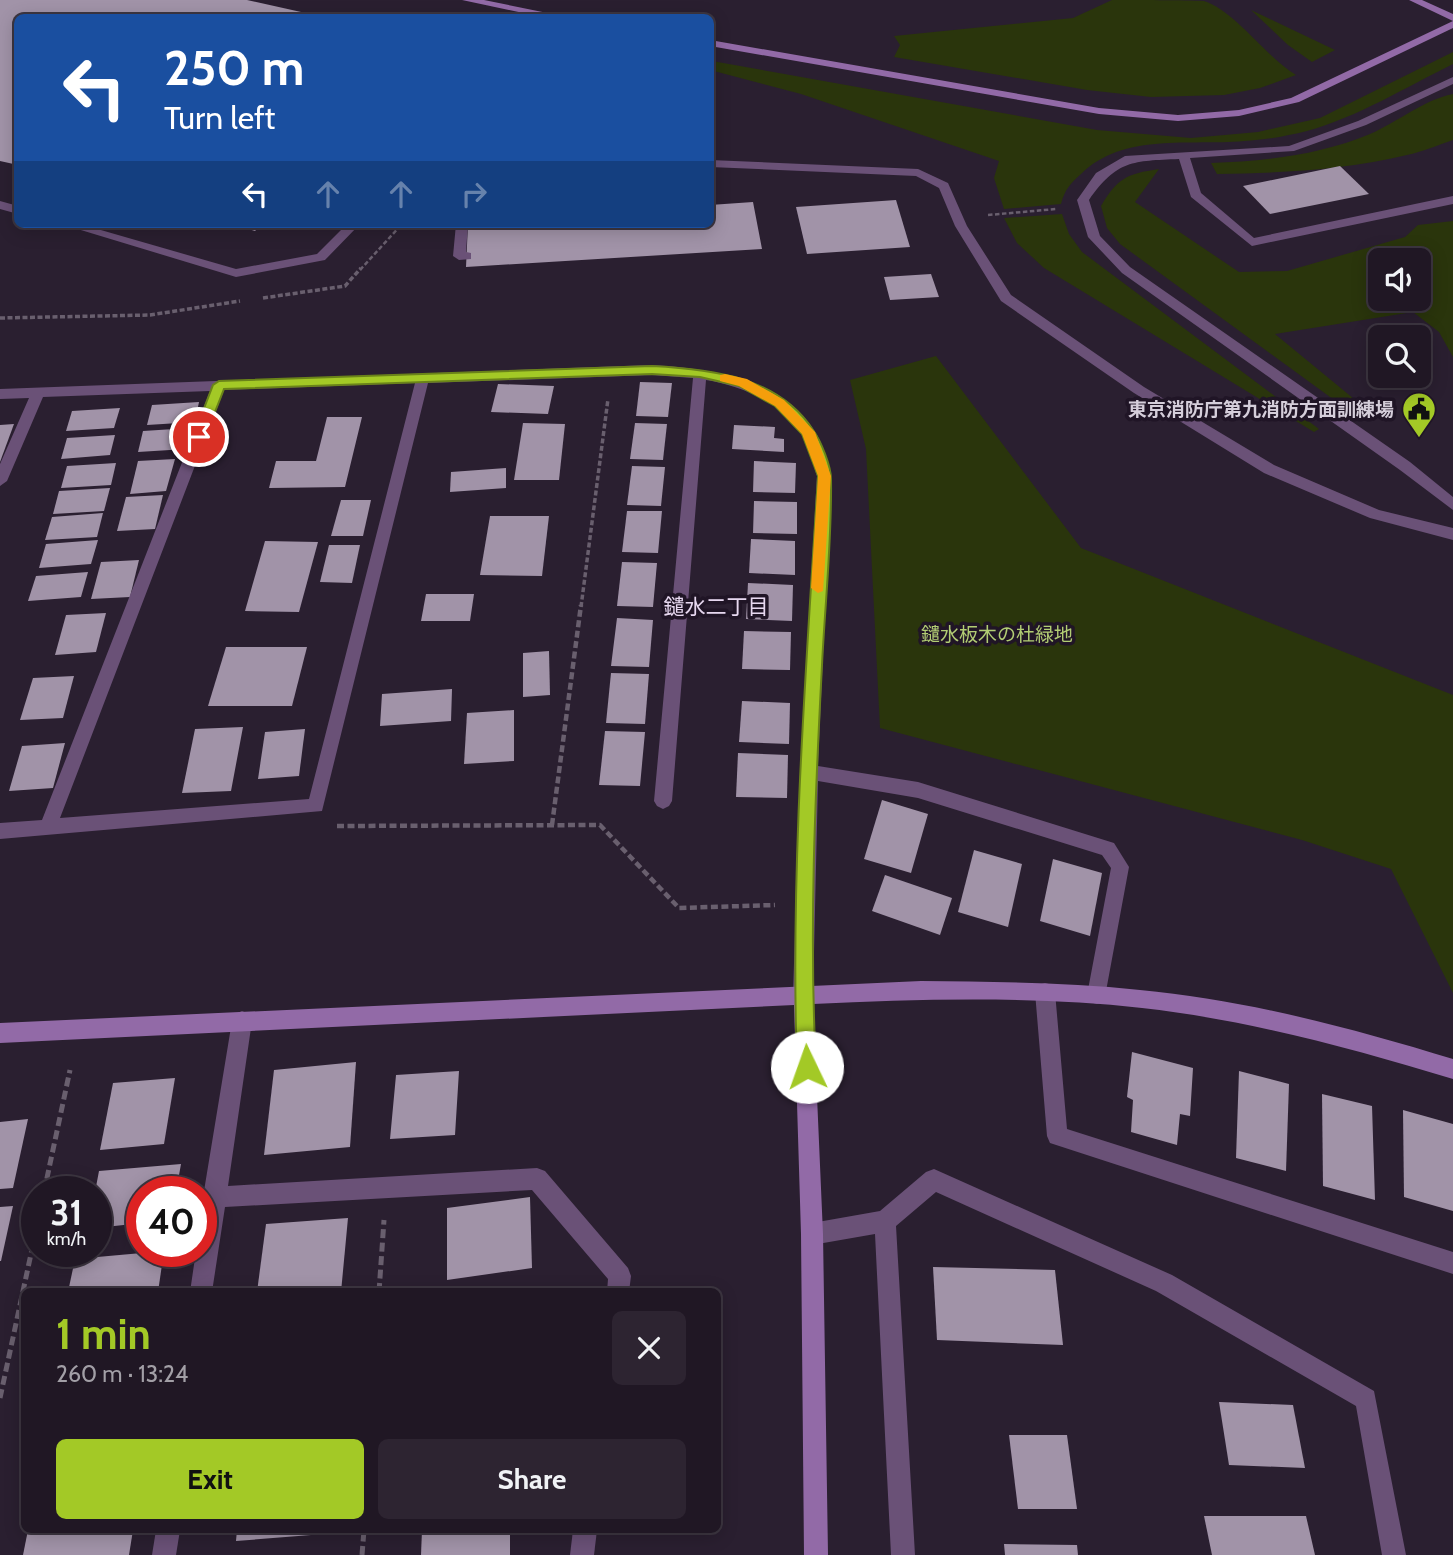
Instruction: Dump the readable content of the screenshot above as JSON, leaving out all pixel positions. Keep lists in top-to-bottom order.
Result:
{
  "districts": ["鑓水二丁目"],
  "parks": ["鑓水板木の杜緑地"],
  "places": {
    "public building": ["東京消防庁第九消防方面訓練場"]
  },
  "page": {
    "turn": ["250 m", "Turn left"],
    "speed": "31 km/h",
    "limit": "40",
    "heading": ["1 min", "260 m · 13:24"],
    "buttons": ["Exit", "Share"]
  }
}
